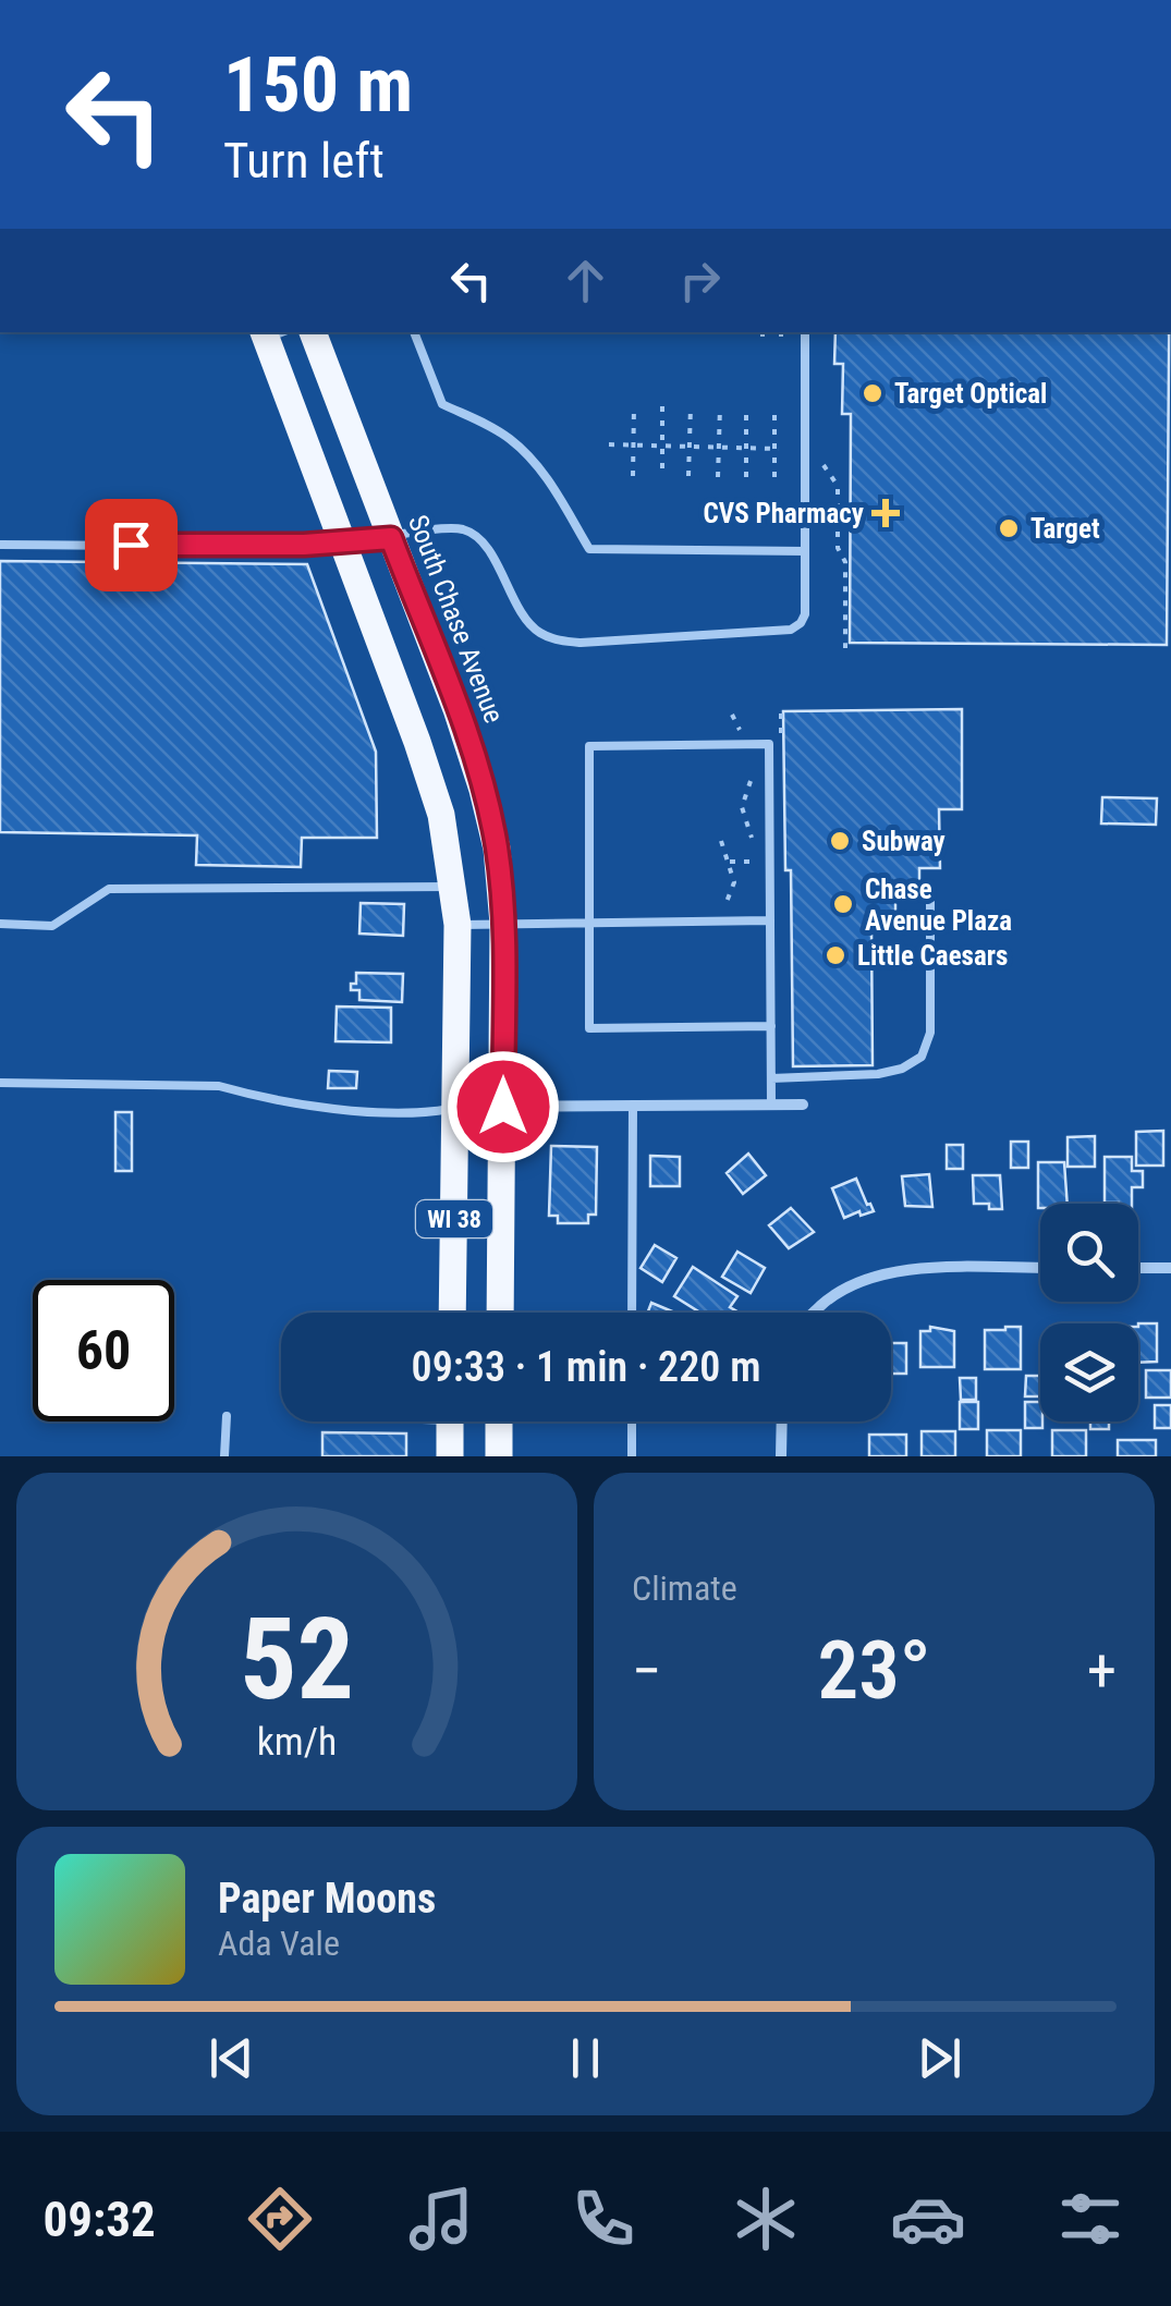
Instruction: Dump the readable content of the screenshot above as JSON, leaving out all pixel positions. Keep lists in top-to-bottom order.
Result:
{
  "streets": {
    "main road": ["South Chase Avenue", "WI 38"]
  },
  "places": {
    "other": [
      "Target Optical",
      "Target",
      "Subway",
      "Chase Avenue Plaza",
      "Little Caesars"
    ],
    "health": ["CVS Pharmacy"]
  },
  "page": {
    "turn": ["150 m", "Turn left"],
    "limit": "60",
    "trip": "09:33 · 1 min · 220 m",
    "tile": "Climate",
    "heat": ["−", "23°", "+"],
    "song": ["Paper Moons", "Ada Vale"],
    "tabs": "09:32",
    "gauge": ["52", "km/h"]
  }
}
